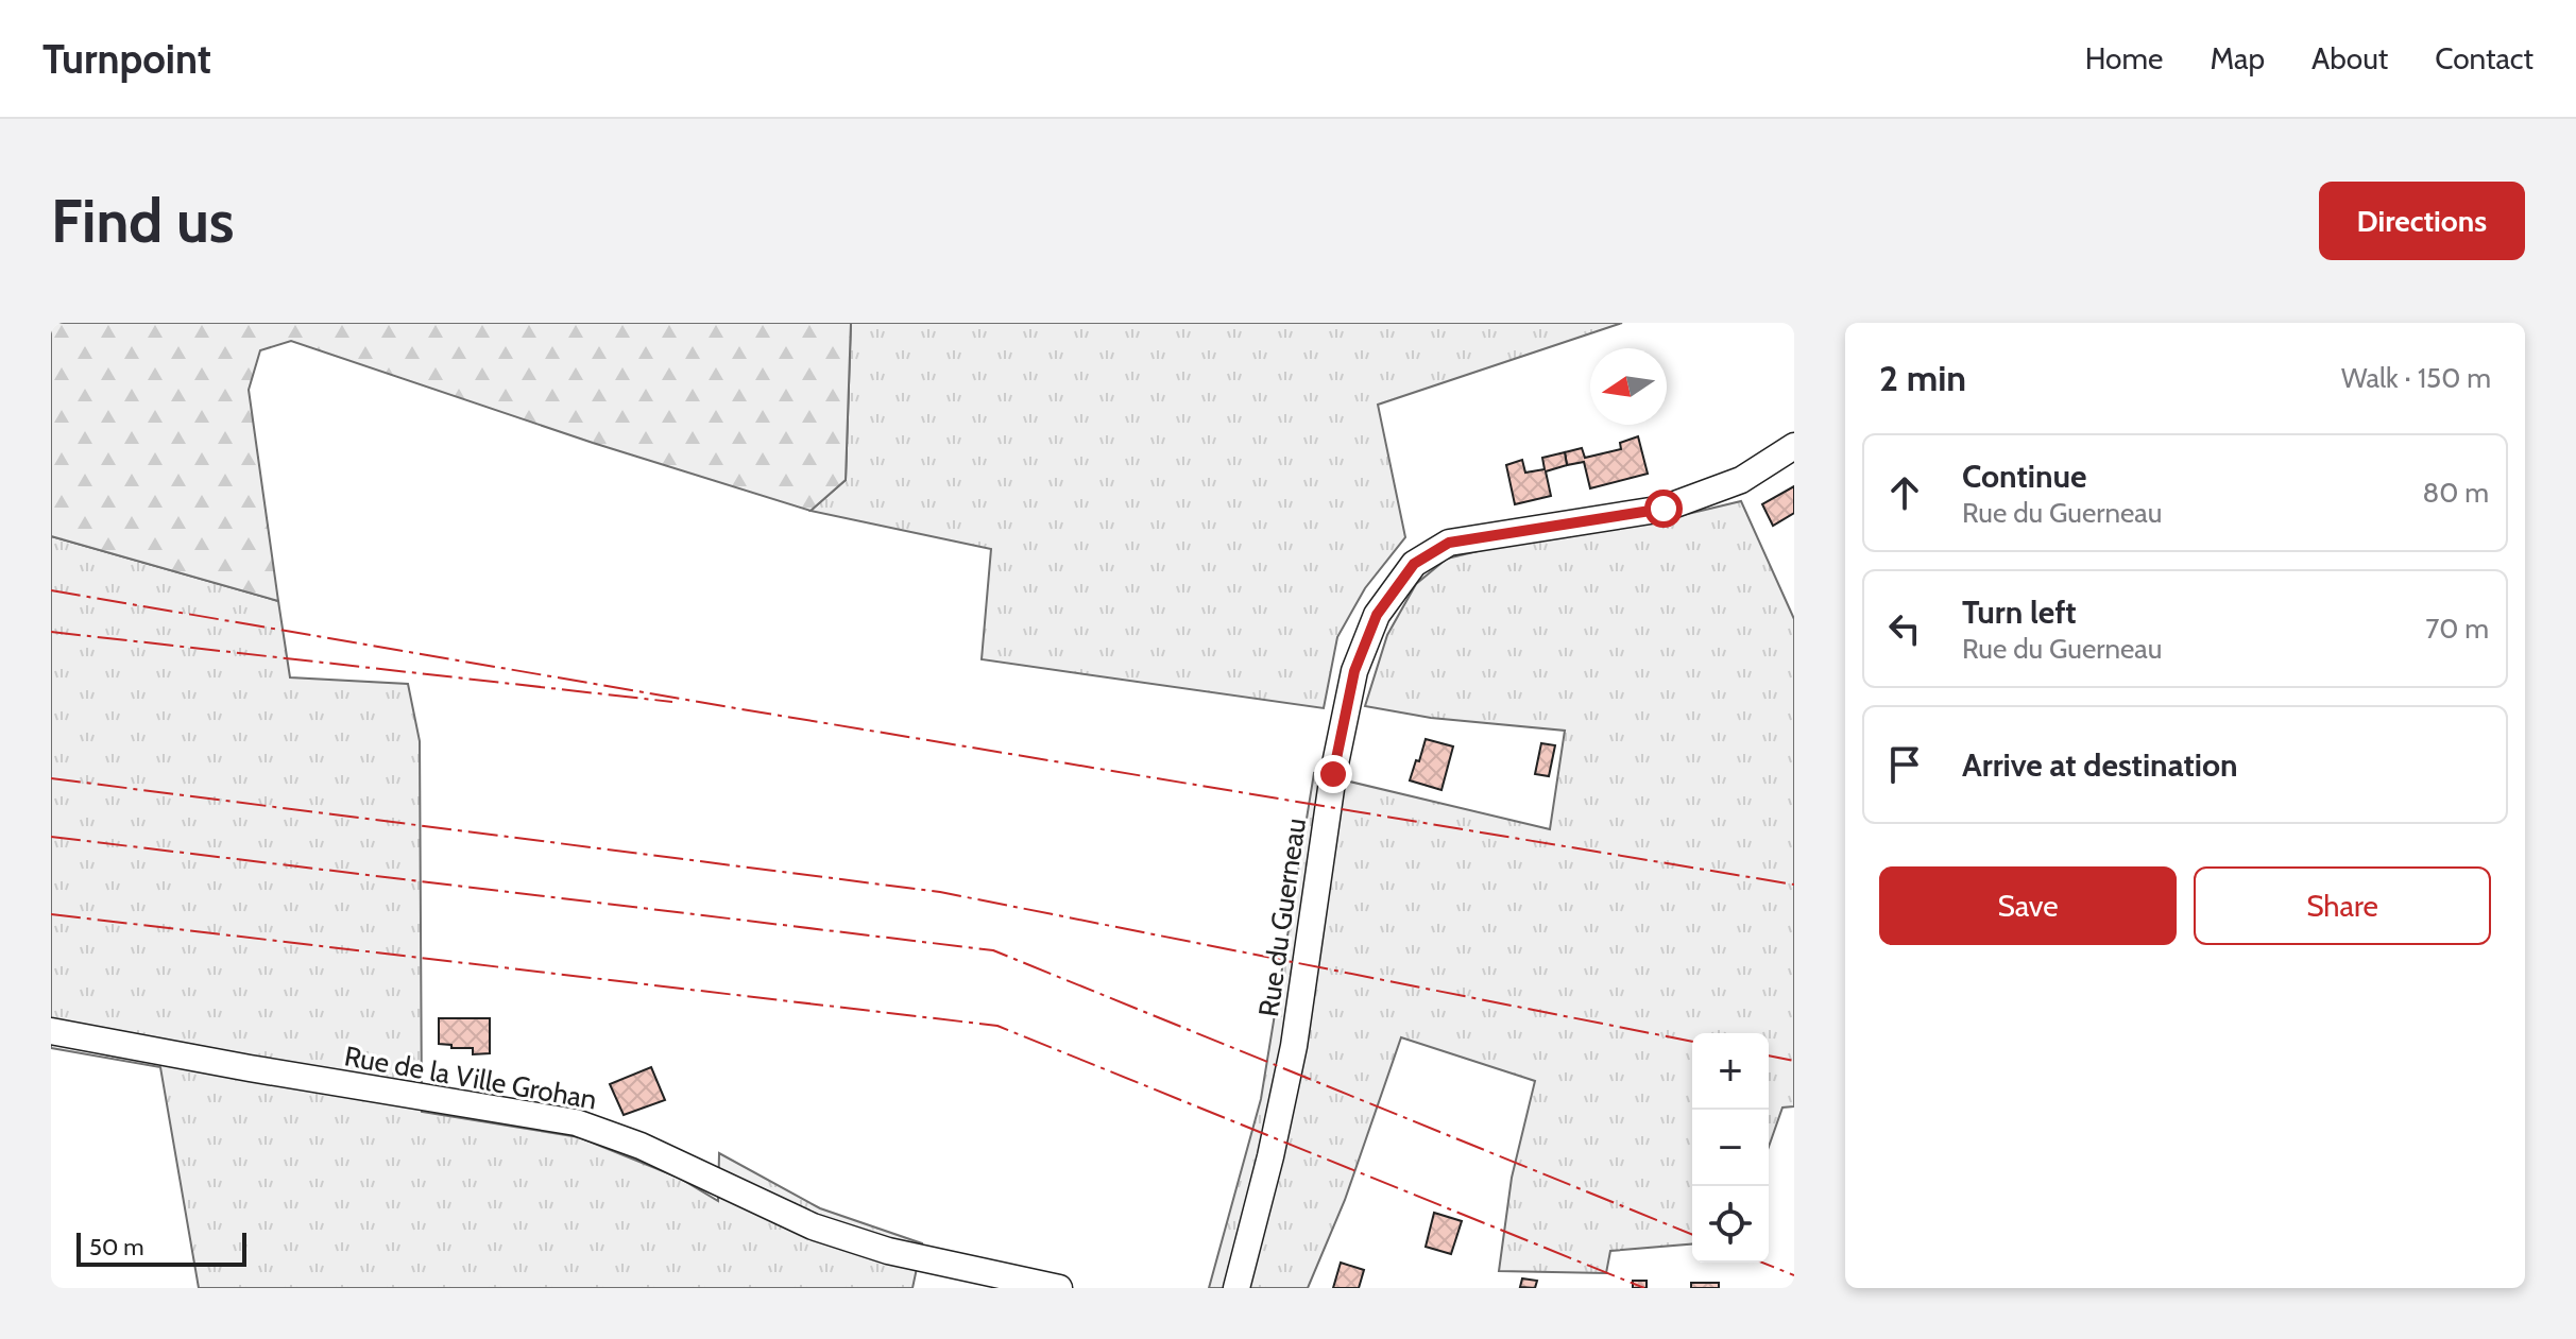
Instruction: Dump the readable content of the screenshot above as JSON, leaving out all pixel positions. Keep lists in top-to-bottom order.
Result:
{
  "streets": {
    "street": ["Rue du Guerneau", "Rue de la Ville Grohan"]
  },
  "scale_bar": "50 m",
  "north": "left",
  "page": {
    "header": "Turnpoint",
    "nav": [
      "Home",
      "Map",
      "About",
      "Contact"
    ],
    "buttons": [
      "Directions",
      ["Save", "Share"]
    ],
    "title": "Find us",
    "heading": ["2 min", "Walk · 150 m"],
    "list": [
      ["Continue", "Rue du Guerneau", "80 m"],
      ["Turn left", "Rue du Guerneau", "70 m"],
      "Arrive at destination"
    ],
    "map_buttons": ["+", "−"],
    "scale": "50 m"
  }
}
